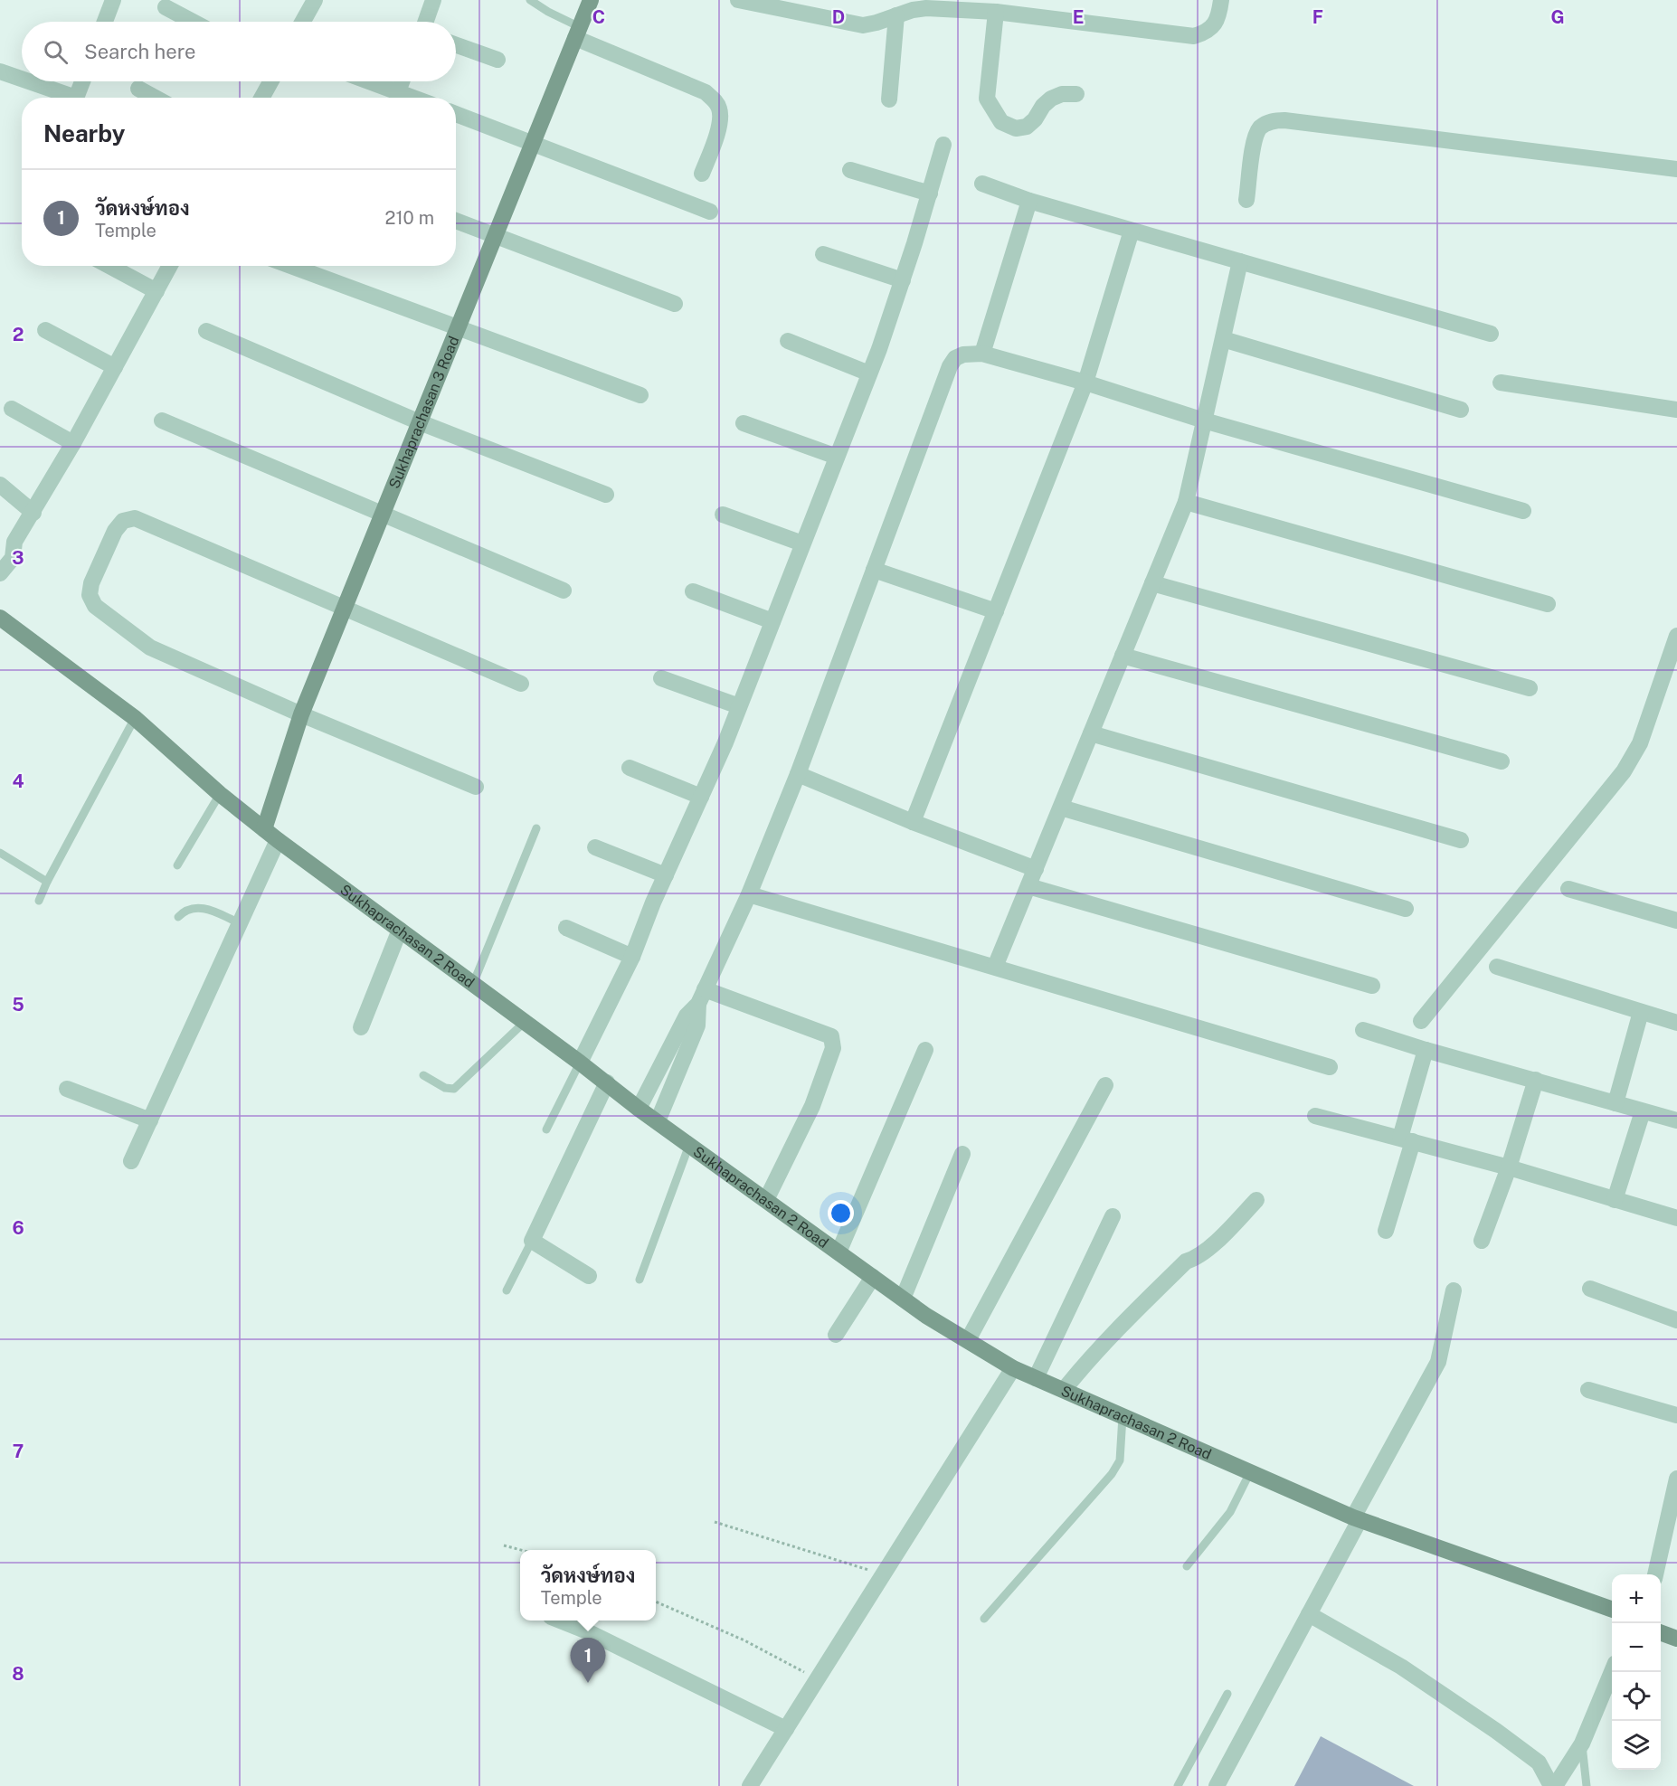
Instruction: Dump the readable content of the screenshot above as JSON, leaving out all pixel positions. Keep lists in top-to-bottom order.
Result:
{
  "streets": {
    "street": ["Sukhaprachasan 3 Road", "Sukhaprachasan 2 Road"]
  },
  "crossings": [
    ["Sukhaprachasan 3 Road", "Sukhaprachasan 2 Road"]
  ],
  "page": {
    "search": "Search here",
    "heading": "Nearby",
    "list": [
      {
        "mark": "1",
        "name": "วัดหงษ์ทอง",
        "note": "Temple",
        "value": "210 m"
      }
    ],
    "popup": ["วัดหงษ์ทอง", "Temple"],
    "map_buttons": ["+", "−"],
    "pins": "1"
  },
  "grid": {
    "columns": [
      "C",
      "D",
      "E",
      "F",
      "G"
    ],
    "rows": [
      "2",
      "3",
      "4",
      "5",
      "6",
      "7",
      "8"
    ]
  }
}
